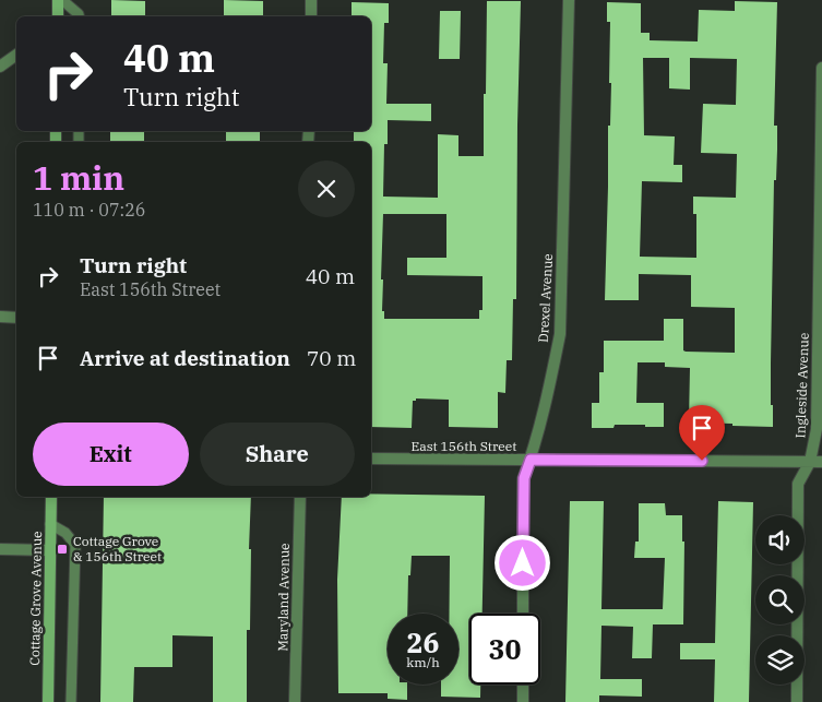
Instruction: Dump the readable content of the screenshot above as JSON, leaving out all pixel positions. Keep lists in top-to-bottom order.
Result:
{
  "streets": {
    "main road": ["Cottage Grove Avenue"],
    "street": [
      "Drexel Avenue",
      "Ingleside Avenue",
      "East 156th Street",
      "Maryland Avenue"
    ]
  },
  "crossings": [
    ["Drexel Avenue", "East 156th Street"],
    ["Ingleside Avenue", "East 156th Street"]
  ],
  "places": {
    "transit": ["Cottage Grove & 156th Street"]
  },
  "page": {
    "turn": ["40 m", "Turn right"],
    "heading": ["1 min", "110 m · 07:26"],
    "list": [
      {
        "name": "Turn right",
        "note": "East 156th Street",
        "value": "40 m"
      },
      {
        "name": "Arrive at destination",
        "value": "70 m"
      }
    ],
    "buttons": ["Exit", "Share"],
    "speed": "26 km/h",
    "limit": "30"
  }
}
